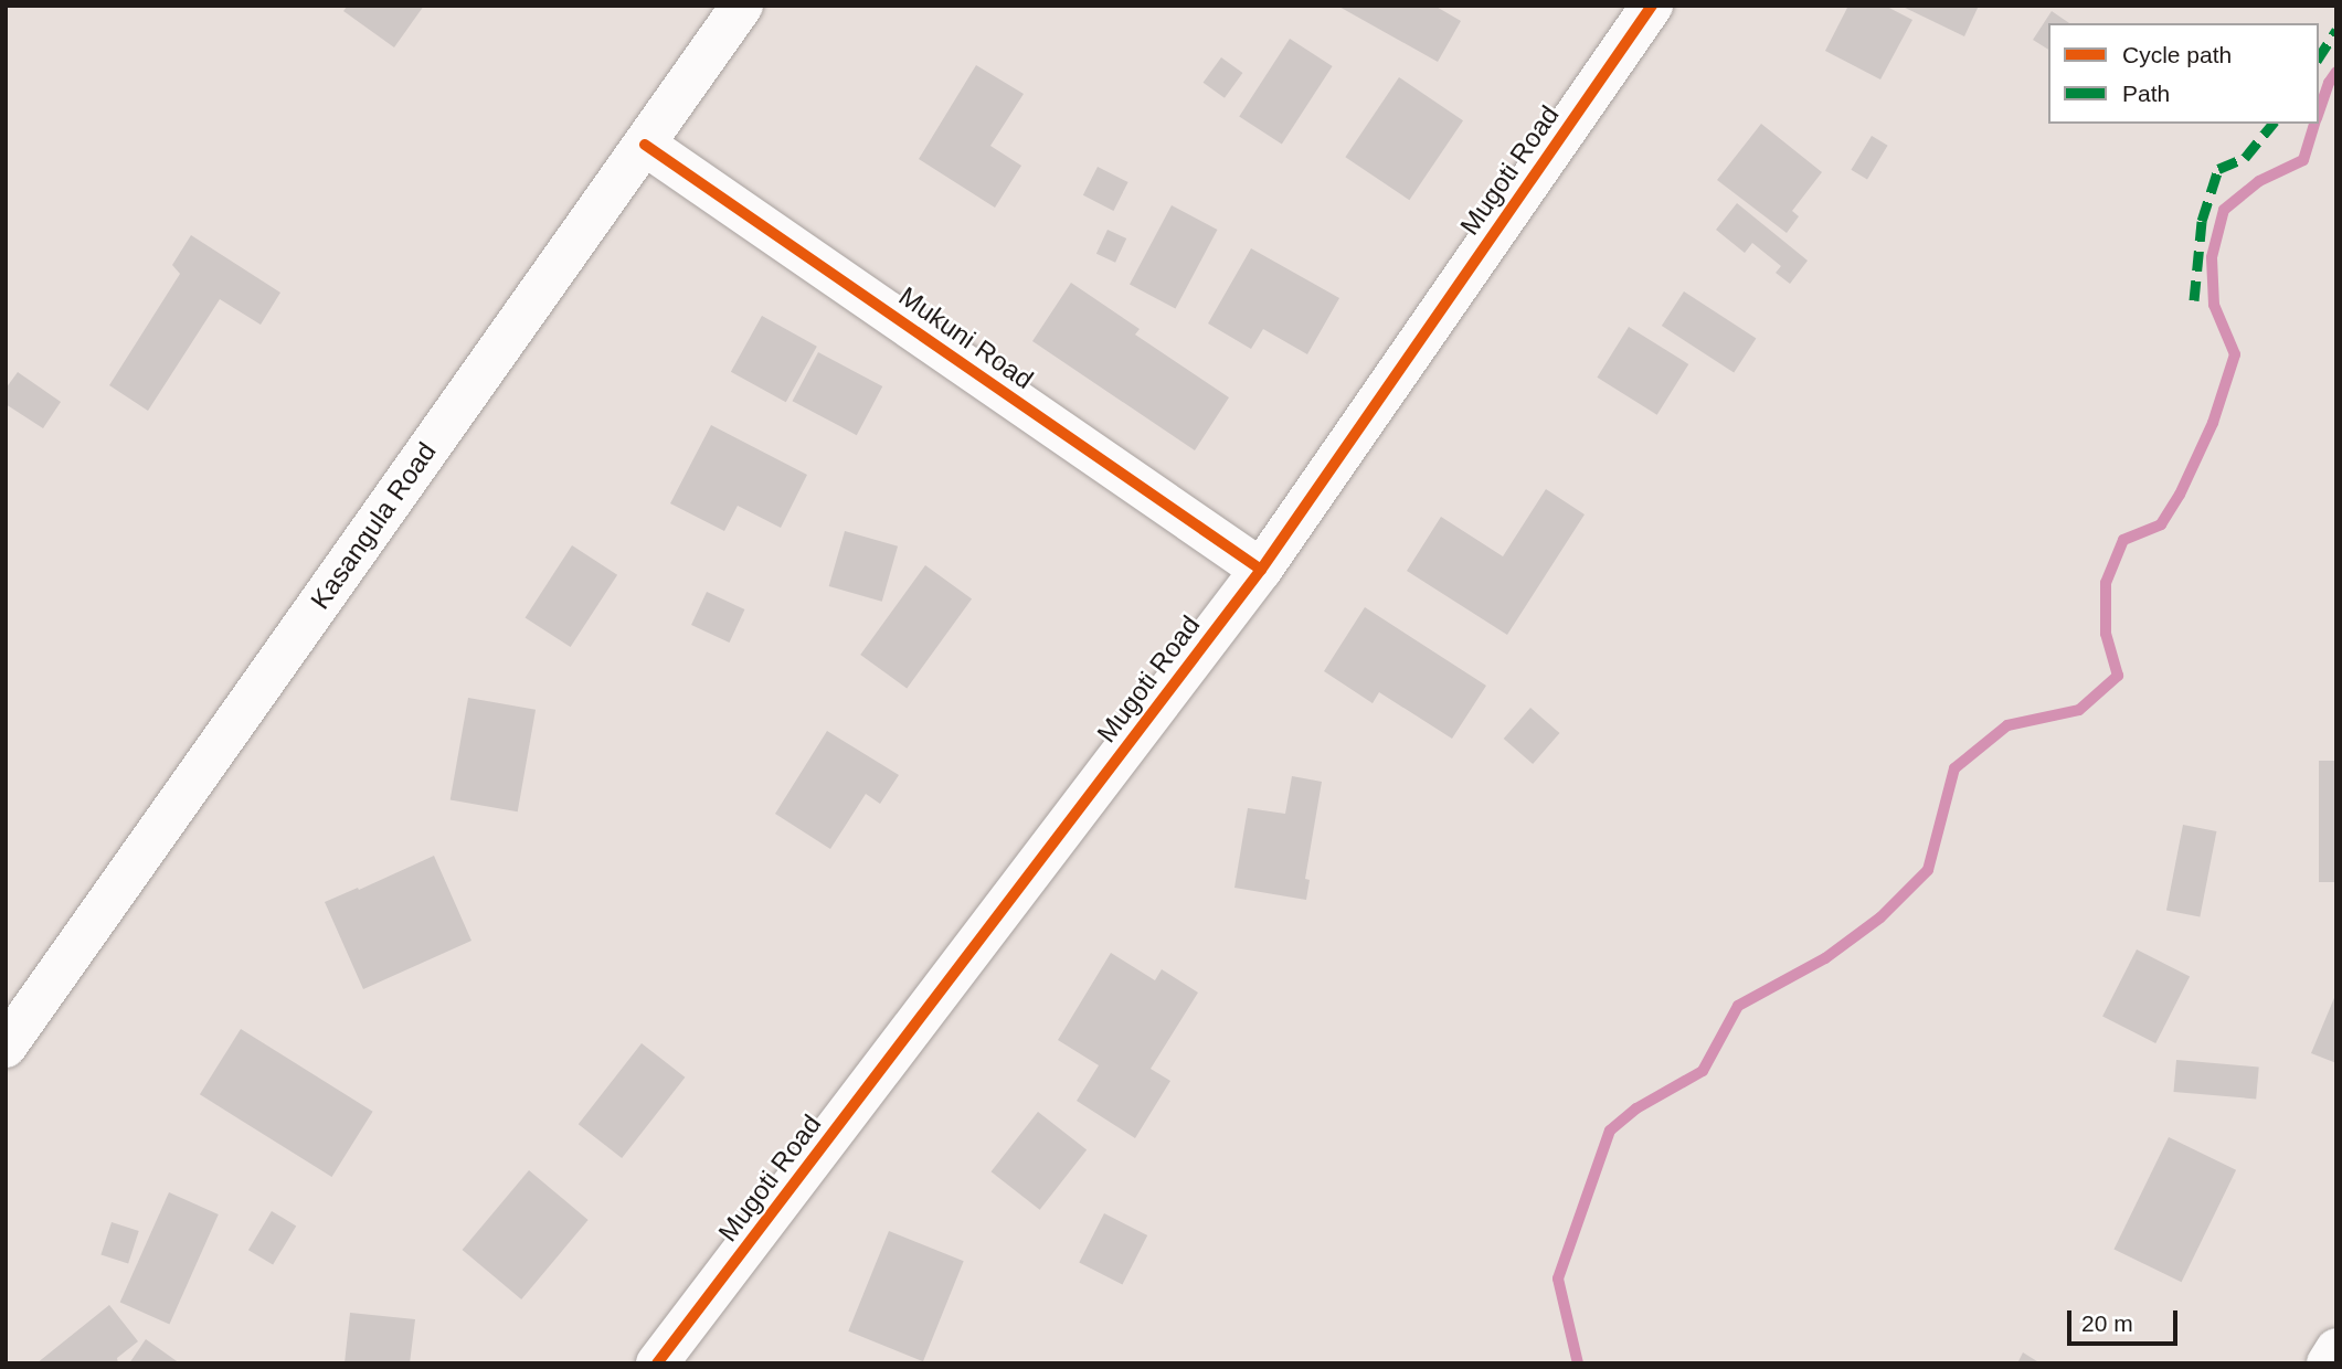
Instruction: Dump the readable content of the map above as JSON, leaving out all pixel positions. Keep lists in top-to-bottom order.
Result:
{
  "streets": {
    "street": ["Mugoti Road", "Mukuni Road", "Kasangula Road"]
  },
  "crossings": [
    ["Mugoti Road", "Mukuni Road"],
    ["Mukuni Road", "Kasangula Road"]
  ],
  "legend": ["Cycle path", "Path"],
  "scale_bar": "20 m"
}
